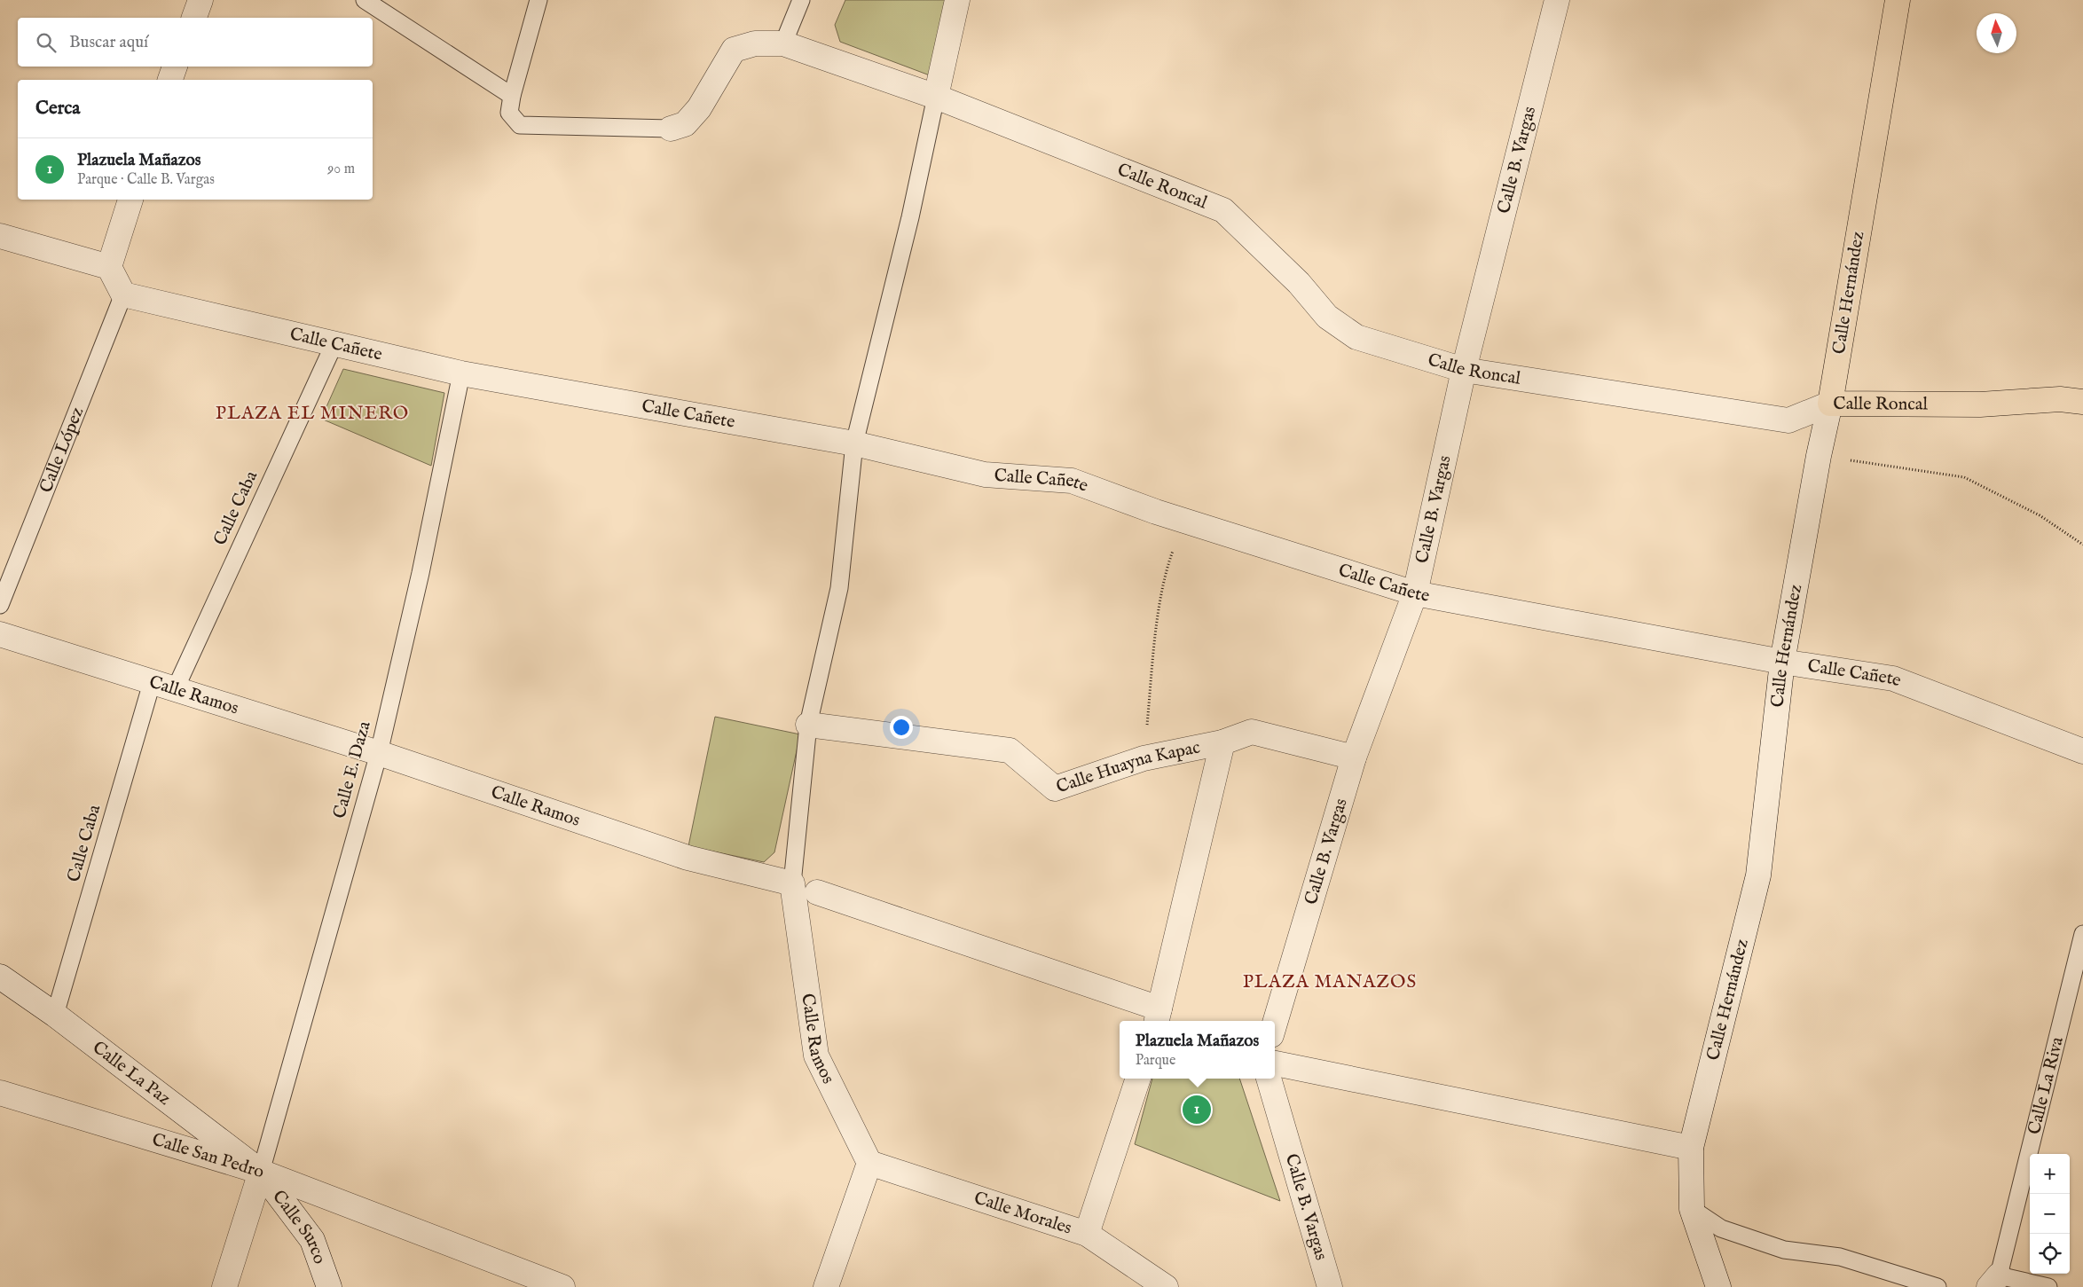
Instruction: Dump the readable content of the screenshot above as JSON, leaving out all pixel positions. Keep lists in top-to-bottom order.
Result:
{
  "streets": {
    "main road": ["Calle Roncal", "Calle Hernández"],
    "street": [
      "Calle B. Vargas",
      "Calle Cañete",
      "Calle Ramos",
      "Calle Huayna Kapac",
      "Calle La Paz",
      "Calle San Pedro",
      "Calle Morales",
      "Calle Surco"
    ],
    "lane": [
      "Calle López",
      "Calle Caba",
      "Calle E. Daza",
      "Calle La Riva"
    ]
  },
  "crossings": [
    ["Calle B. Vargas", "Calle Roncal"],
    ["Calle B. Vargas", "Calle Cañete"],
    ["Calle B. Vargas", "Calle Huayna Kapac"],
    ["Calle Roncal", "Calle Hernández"],
    ["Calle Hernández", "Calle Cañete"],
    ["Calle Cañete", "Calle López"],
    ["Calle Cañete", "Calle Caba"],
    ["Calle Cañete", "Calle E. Daza"],
    ["Calle Caba", "Calle Ramos"],
    ["Calle Caba", "Calle La Paz"],
    ["Calle Ramos", "Calle E. Daza"],
    ["Calle Ramos", "Calle Morales"],
    ["Calle E. Daza", "Calle La Paz"],
    ["Calle E. Daza", "Calle San Pedro"],
    ["Calle E. Daza", "Calle Surco"],
    ["Calle La Paz", "Calle San Pedro"],
    ["Calle La Paz", "Calle Surco"],
    ["Calle San Pedro", "Calle Surco"]
  ],
  "districts": ["PLAZA EL MINERO", "PLAZA MANAZOS"],
  "north": "top",
  "page": {
    "search": "Buscar aquí",
    "heading": "Cerca",
    "list": [
      {
        "mark": "1",
        "name": "Plazuela Mañazos",
        "note": "Parque · Calle B. Vargas",
        "value": "90 m"
      }
    ],
    "popup": ["Plazuela Mañazos", "Parque"],
    "pins": "1",
    "map_buttons": ["+", "−"]
  }
}
